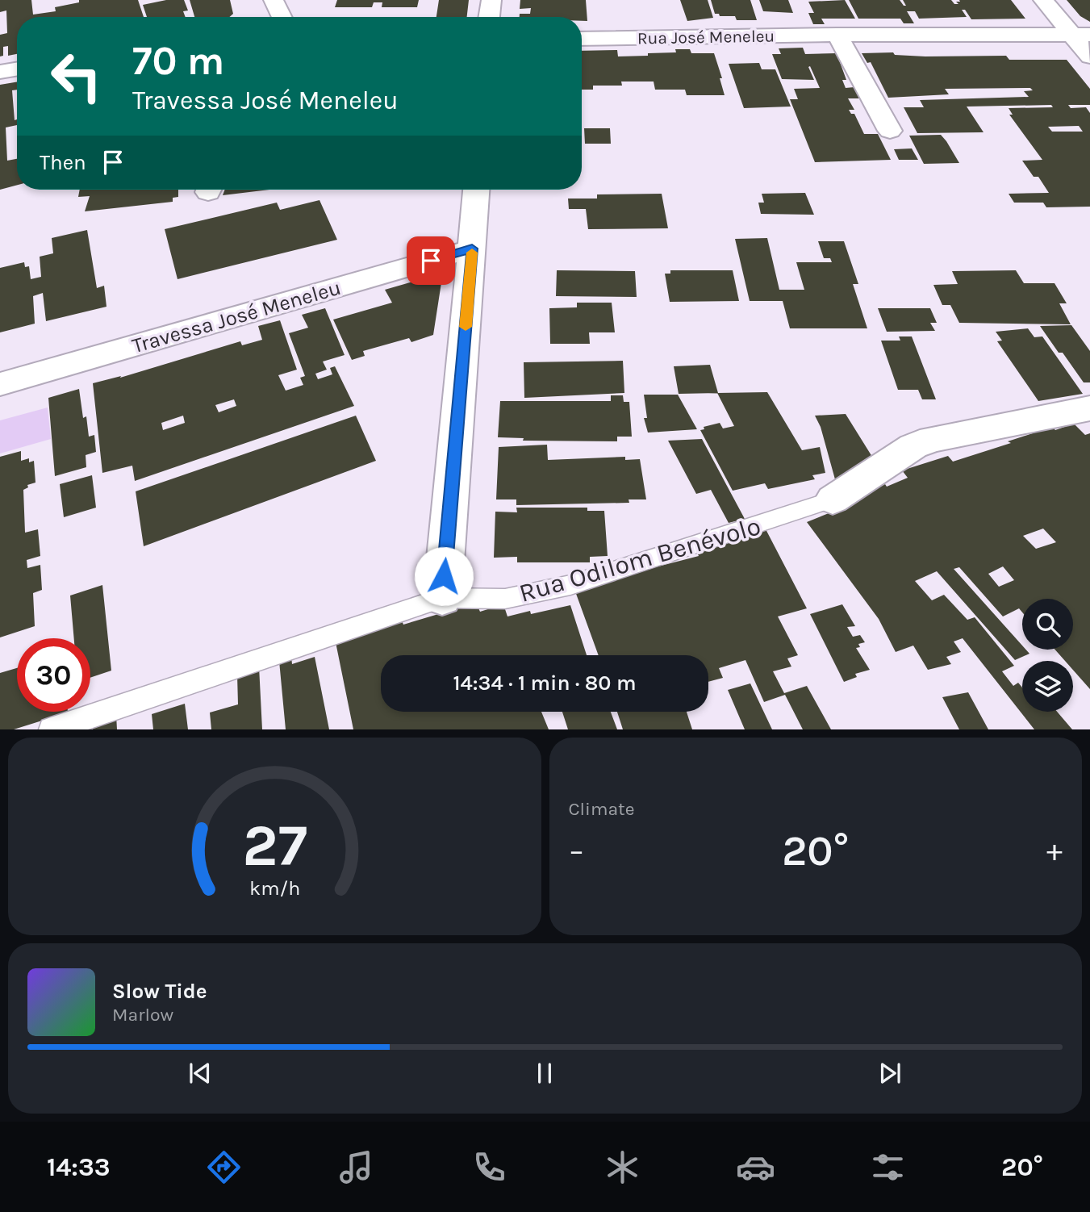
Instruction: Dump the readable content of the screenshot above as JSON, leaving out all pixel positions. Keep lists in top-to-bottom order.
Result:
{
  "streets": {
    "street": ["Rua José Meneleu", "Travessa José Meneleu", "Rua Odilom Benévolo"]
  },
  "page": {
    "turn": ["70 m", "Travessa José Meneleu"],
    "then": "Then",
    "limit": "30",
    "trip": "14:34 · 1 min · 80 m",
    "tile": "Climate",
    "heat": ["−", "20°", "+"],
    "song": ["Slow Tide", "Marlow"],
    "tabs": ["14:33", "20°"],
    "gauge": ["27", "km/h"]
  }
}
